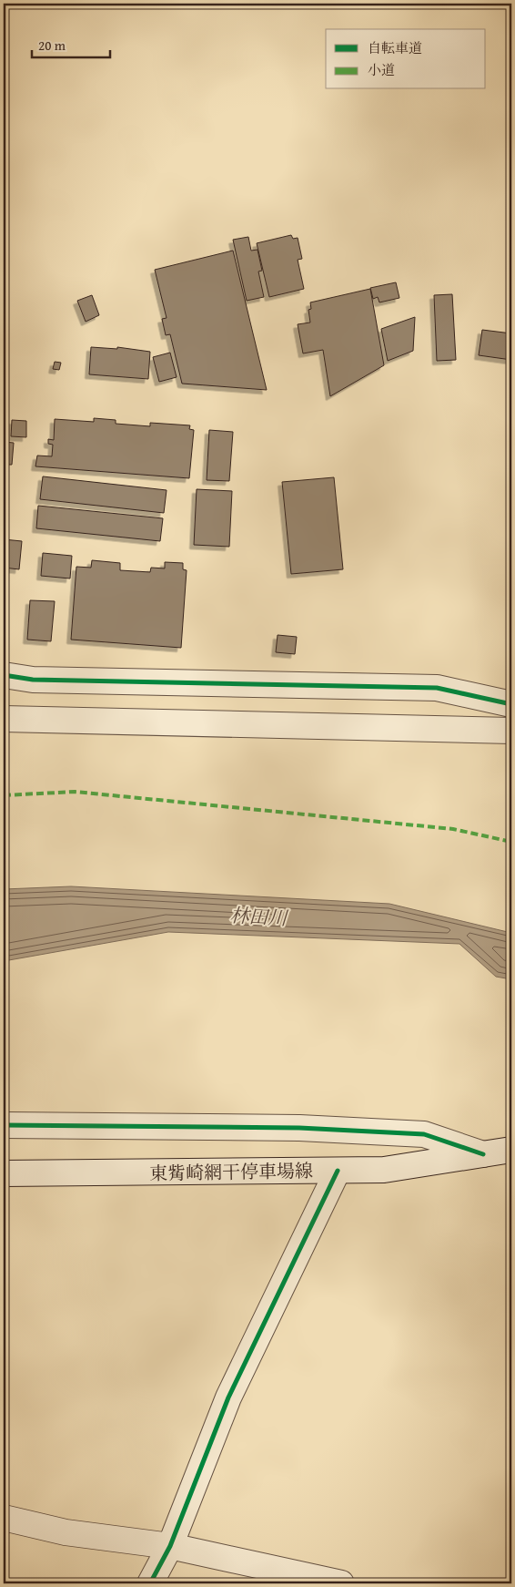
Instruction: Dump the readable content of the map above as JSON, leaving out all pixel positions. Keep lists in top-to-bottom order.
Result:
{
  "streets": {
    "street": ["東觜崎網干停車場線"]
  },
  "water": ["林田川"],
  "legend": ["自転車道", "小道"],
  "scale_bar": "20 m"
}
